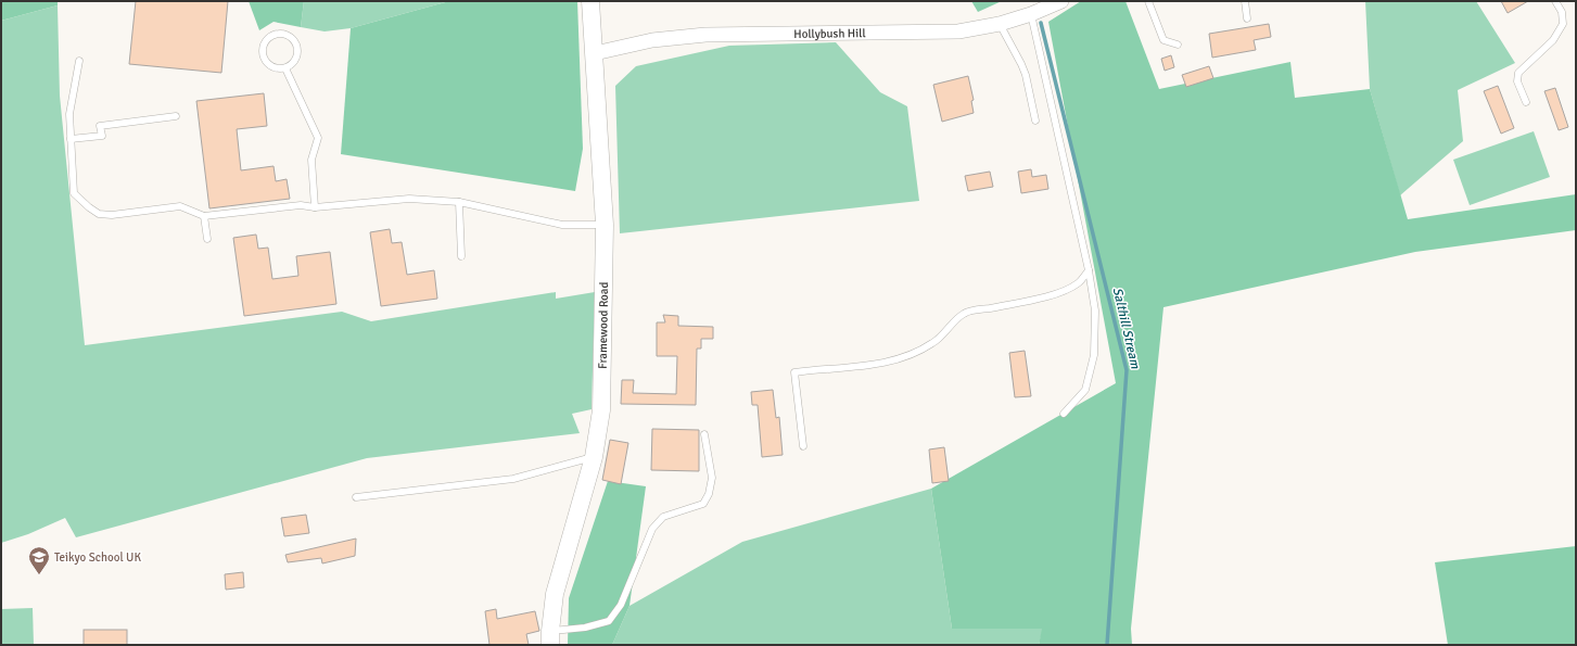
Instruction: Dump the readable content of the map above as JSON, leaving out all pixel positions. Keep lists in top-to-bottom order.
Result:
{
  "streets": {
    "street": ["Hollybush Hill", "Framewood Road"]
  },
  "crossings": [
    ["Hollybush Hill", "Framewood Road"]
  ],
  "water": ["Salthill Stream"],
  "places": {
    "school or university": ["Teikyo School UK"]
  }
}
